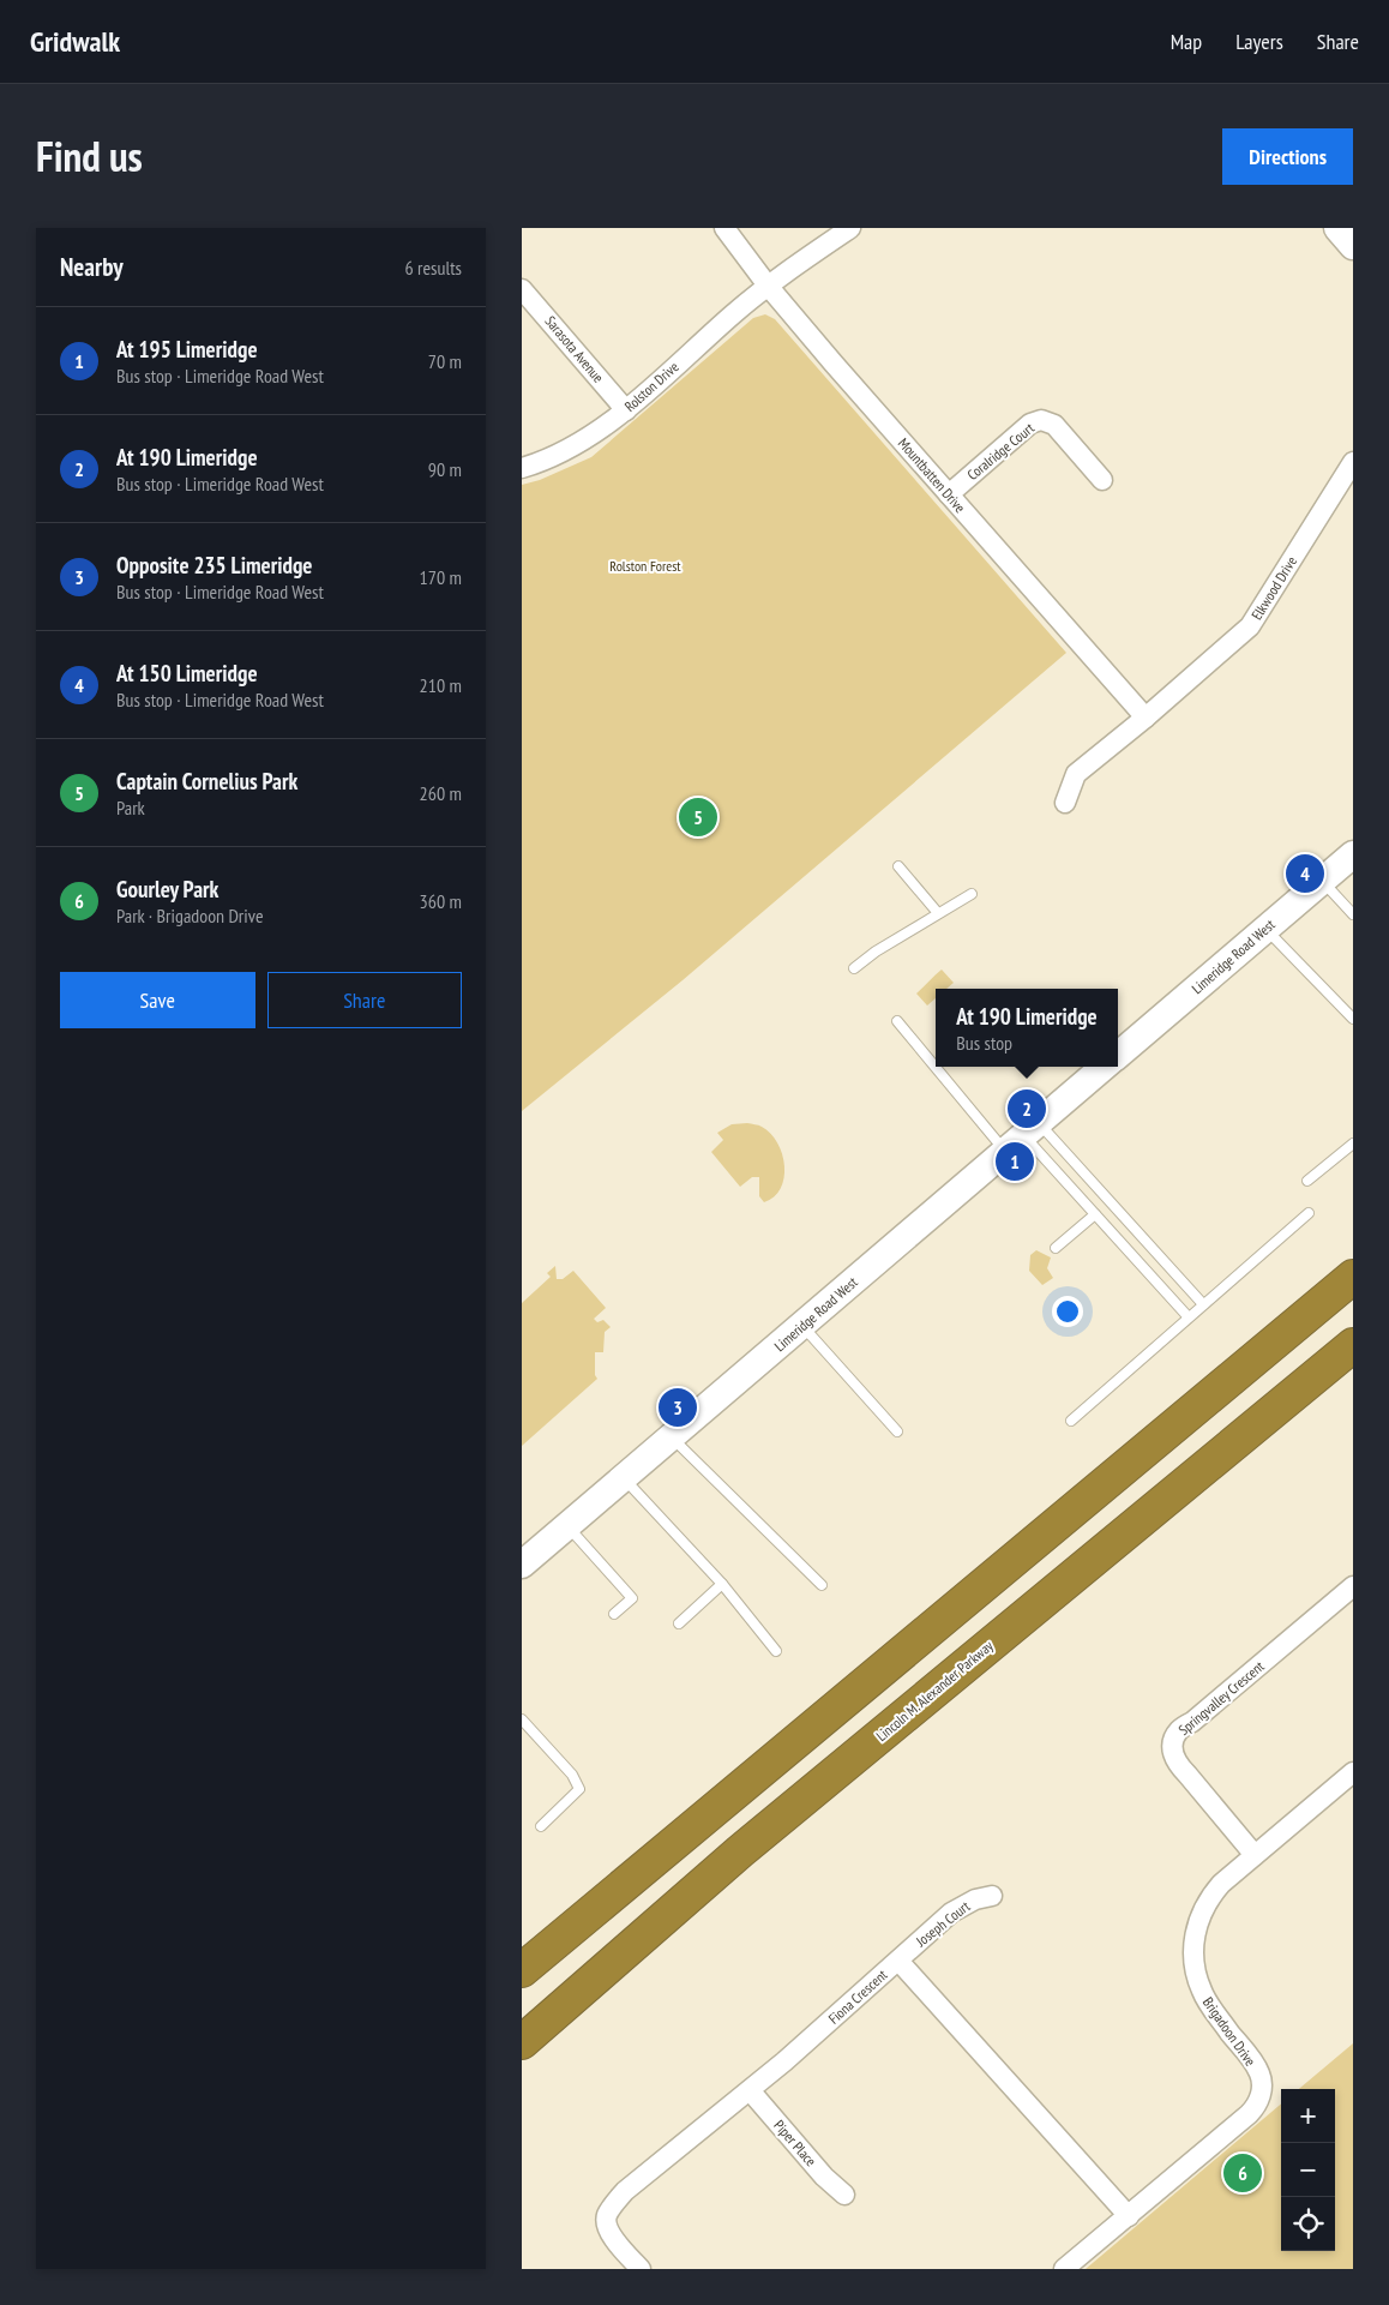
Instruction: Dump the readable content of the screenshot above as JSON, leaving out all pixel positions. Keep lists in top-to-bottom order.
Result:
{
  "streets": {
    "highway": ["Lincoln M. Alexander Parkway"],
    "street": [
      "Sarasota Avenue",
      "Rolston Drive",
      "Coralridge Court",
      "Mountbatten Drive",
      "Elkwood Drive",
      "Limeridge Road West",
      "Springvalley Crescent",
      "Joseph Court",
      "Fiona Crescent",
      "Brigadoon Drive",
      "Piper Place"
    ]
  },
  "crossings": [
    ["Sarasota Avenue", "Rolston Drive"],
    ["Rolston Drive", "Mountbatten Drive"],
    ["Coralridge Court", "Mountbatten Drive"],
    ["Mountbatten Drive", "Elkwood Drive"],
    ["Springvalley Crescent", "Brigadoon Drive"],
    ["Joseph Court", "Fiona Crescent"],
    ["Fiona Crescent", "Brigadoon Drive"],
    ["Fiona Crescent", "Piper Place"]
  ],
  "parks": ["Rolston Forest"],
  "page": {
    "header": "Gridwalk",
    "nav": ["Map", "Layers", "Share"],
    "title": "Find us",
    "buttons": [
      "Directions",
      ["Save", "Share"]
    ],
    "heading": ["Nearby", "6 results"],
    "list": [
      {
        "mark": "1",
        "name": "At 195 Limeridge",
        "note": "Bus stop · Limeridge Road West",
        "value": "70 m"
      },
      {
        "mark": "2",
        "name": "At 190 Limeridge",
        "note": "Bus stop · Limeridge Road West",
        "value": "90 m"
      },
      {
        "mark": "3",
        "name": "Opposite 235 Limeridge",
        "note": "Bus stop · Limeridge Road West",
        "value": "170 m"
      },
      {
        "mark": "4",
        "name": "At 150 Limeridge",
        "note": "Bus stop · Limeridge Road West",
        "value": "210 m"
      },
      {
        "mark": "5",
        "name": "Captain Cornelius Park",
        "note": "Park",
        "value": "260 m"
      },
      {
        "mark": "6",
        "name": "Gourley Park",
        "note": "Park · Brigadoon Drive",
        "value": "360 m"
      }
    ],
    "pins": [
      "5",
      "4",
      "2",
      "1",
      "3",
      "6"
    ],
    "popup": ["At 190 Limeridge", "Bus stop"],
    "map_buttons": ["+", "−"]
  }
}
